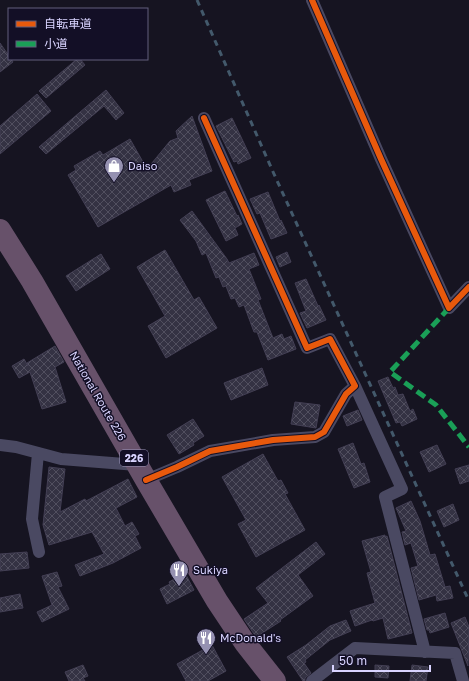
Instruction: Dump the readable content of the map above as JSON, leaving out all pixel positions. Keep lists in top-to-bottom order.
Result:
{
  "streets": {
    "highway": ["National Route 226", "226"]
  },
  "places": {
    "shop": ["Daiso"],
    "restaurant": ["Sukiya", "McDonald's"]
  },
  "legend": ["自転車道", "小道"],
  "scale_bar": "50 m"
}
